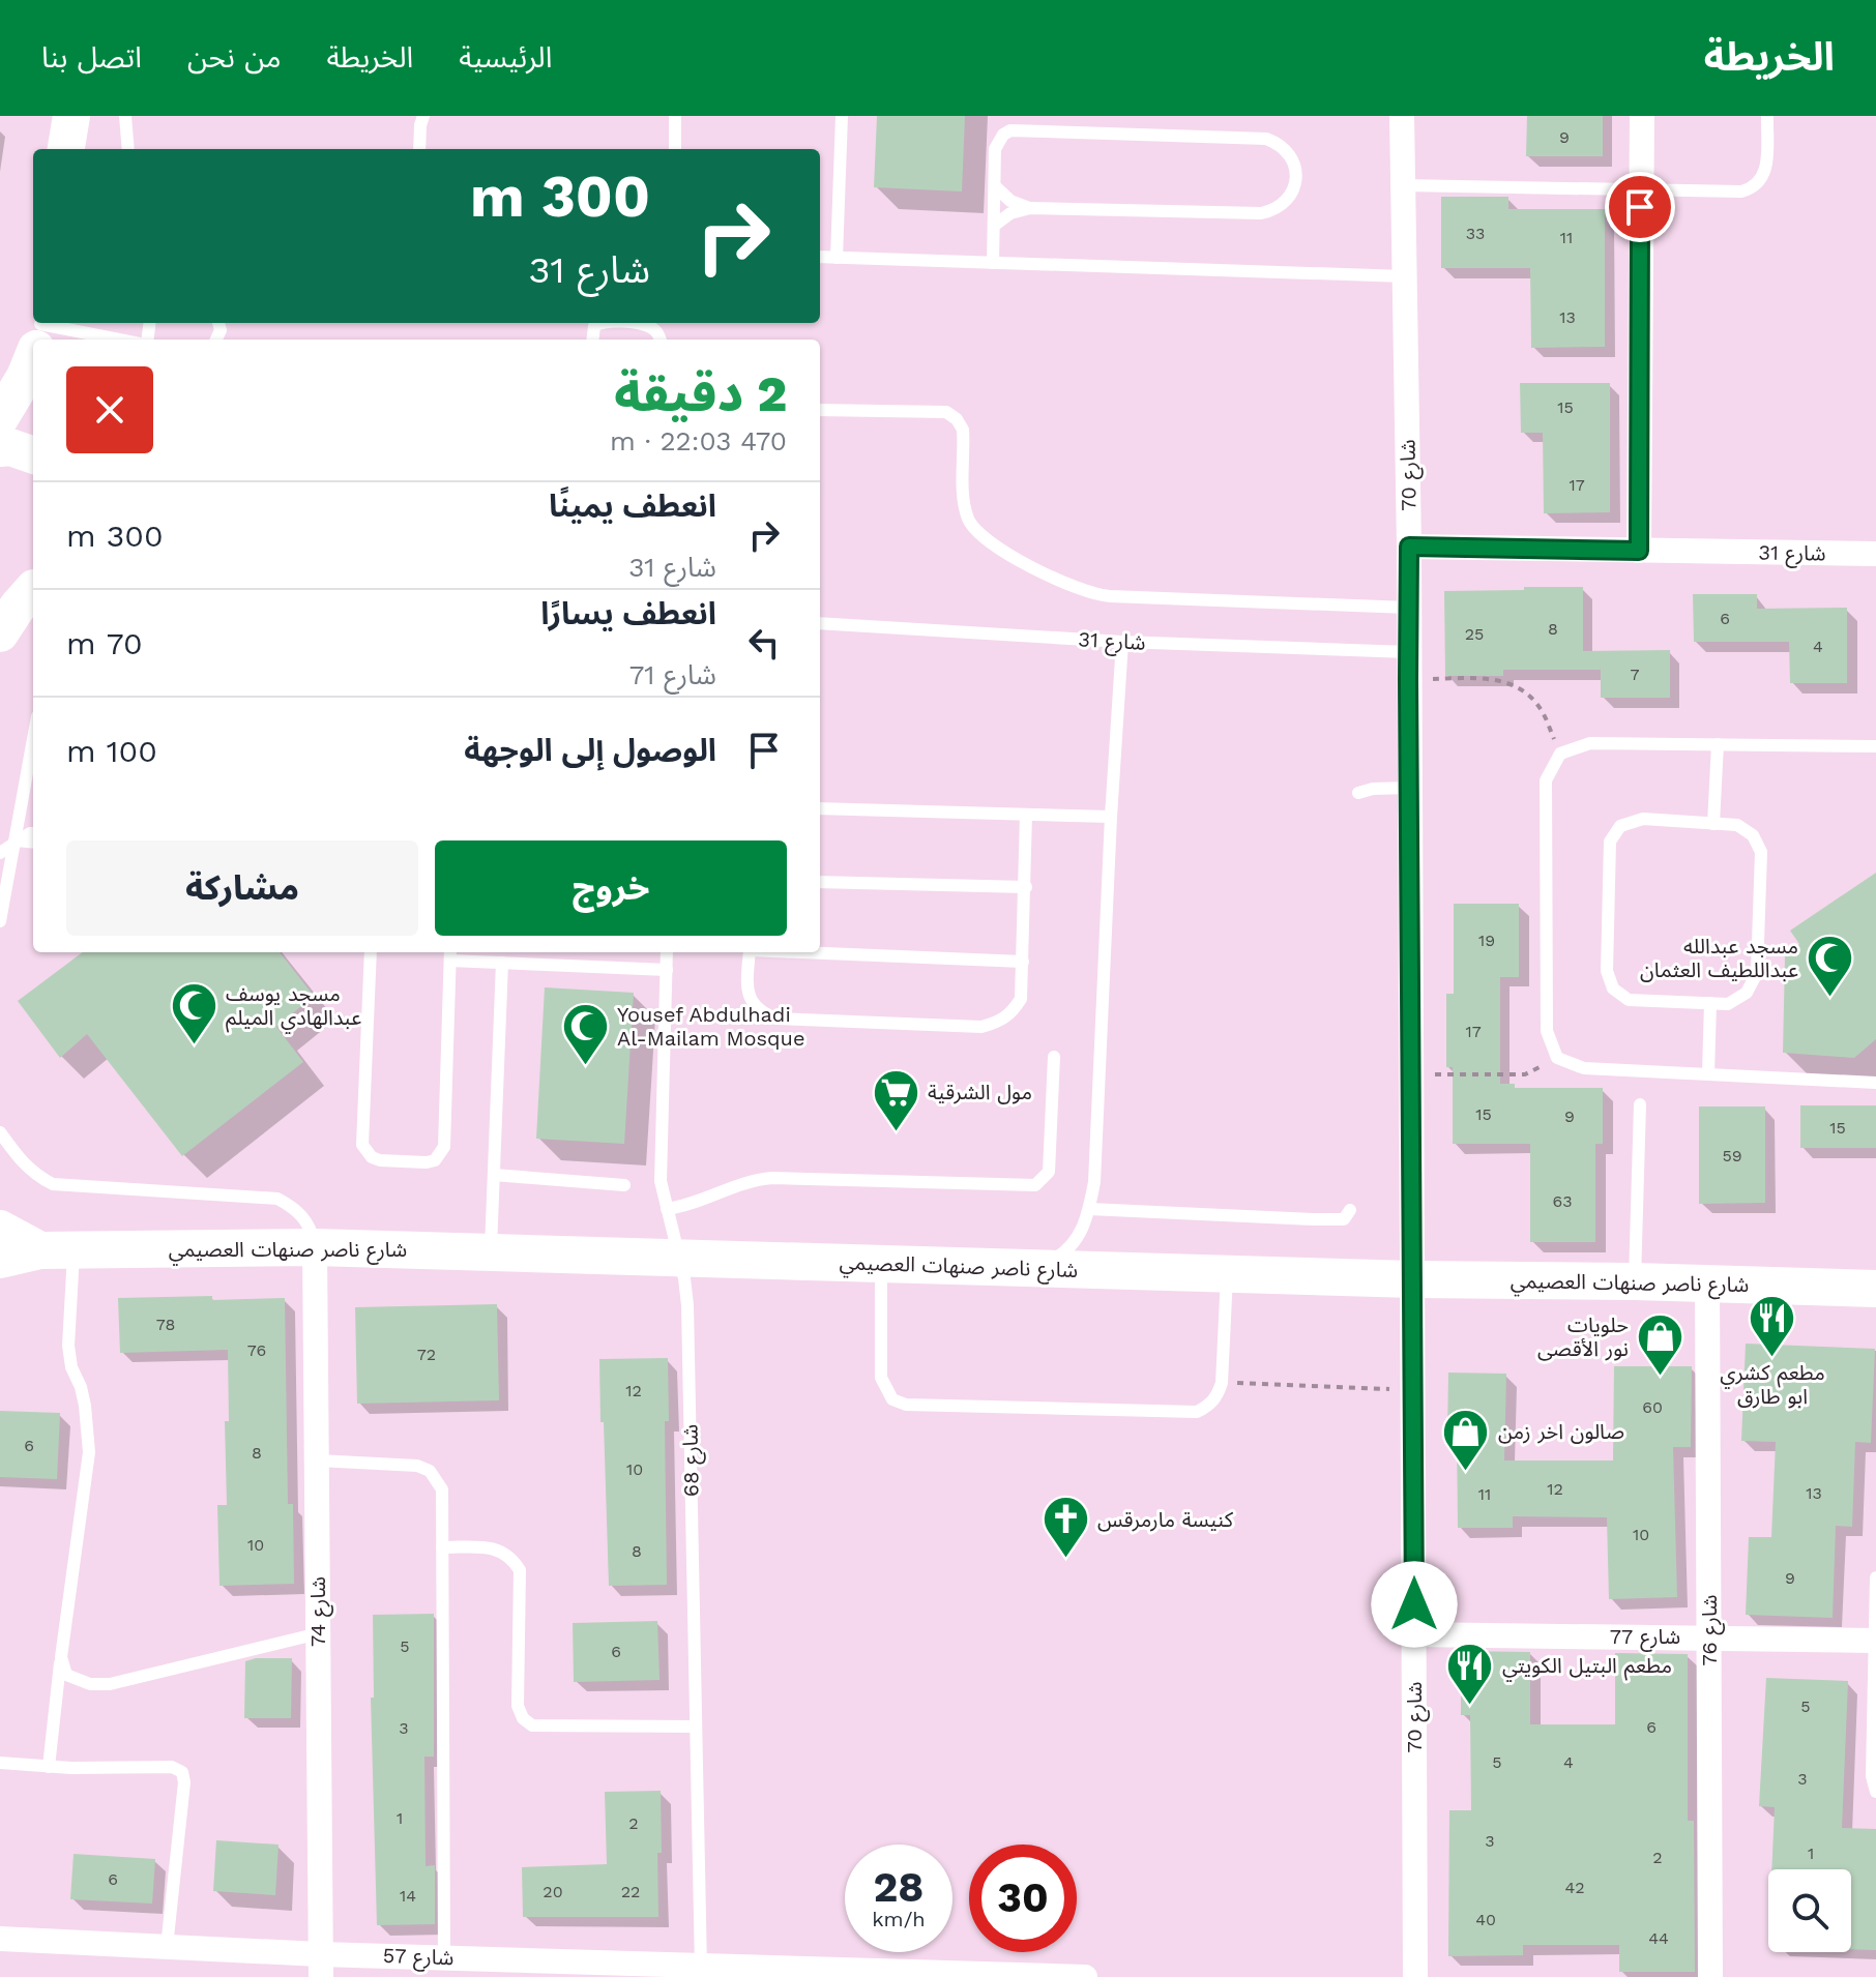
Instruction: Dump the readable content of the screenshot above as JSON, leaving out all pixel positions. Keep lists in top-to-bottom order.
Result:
{
  "streets": {
    "street": [
      "شارع 70",
      "شارع 31",
      "شارع ناصر صنهات العصيمي",
      "شارع 74",
      "شارع 76",
      "شارع 77",
      "شارع 57"
    ],
    "lane": ["شارع 68"]
  },
  "crossings": [
    ["شارع 70", "شارع 31"],
    ["شارع 70", "شارع ناصر صنهات العصيمي"],
    ["شارع 70", "شارع 77"],
    ["شارع ناصر صنهات العصيمي", "شارع 68"],
    ["شارع ناصر صنهات العصيمي", "شارع 74"],
    ["شارع ناصر صنهات العصيمي", "شارع 76"],
    ["شارع 68", "شارع 57"],
    ["شارع 74", "شارع 57"],
    ["شارع 76", "شارع 77"]
  ],
  "places": {
    "mosque": ["مسجد عبدالله عبداللطيف العثمان", "مسجد يوسف عبدالهادي الميلم", "Yousef Abdulhadi Al-Mailam Mosque"],
    "supermarket": ["مول الشرقية"],
    "restaurant": ["مطعم كشري ابو طارق", "مطعم البتيل الكويتي"],
    "shop": ["حلويات نور الأقصى", "صالون اخر زمن"],
    "church": ["كنيسة مارمرقس"]
  },
  "house_numbers": [
    "9",
    "33",
    "11",
    "13",
    "15",
    "17",
    "6",
    "8",
    "25",
    "4",
    "7",
    "19",
    "17",
    "15",
    "9",
    "15",
    "59",
    "63",
    "78",
    "76",
    "72",
    "12",
    "60",
    "6",
    "8",
    "10",
    "12",
    "13",
    "11",
    "10",
    "10",
    "8",
    "9",
    "5",
    "6",
    "5",
    "6",
    "3",
    "5",
    "4",
    "3",
    "1",
    "2",
    "3",
    "1",
    "2",
    "6",
    "42",
    "20",
    "22",
    "14",
    "40",
    "44"
  ],
  "page": {
    "header": "الخريطة",
    "nav": [
      "الرئيسية",
      "الخريطة",
      "من نحن",
      "اتصل بنا"
    ],
    "turn": ["300 m", "شارع 31"],
    "heading": ["2 دقيقة", "470 m · 22:03"],
    "list": [
      {
        "name": "انعطف يمينًا",
        "note": "شارع 31",
        "value": "300 m"
      },
      {
        "name": "انعطف يسارًا",
        "note": "شارع 71",
        "value": "70 m"
      },
      {
        "name": "الوصول إلى الوجهة",
        "value": "100 m"
      }
    ],
    "buttons": ["خروج", "مشاركة"],
    "speed": "28 km/h",
    "limit": "30"
  }
}
